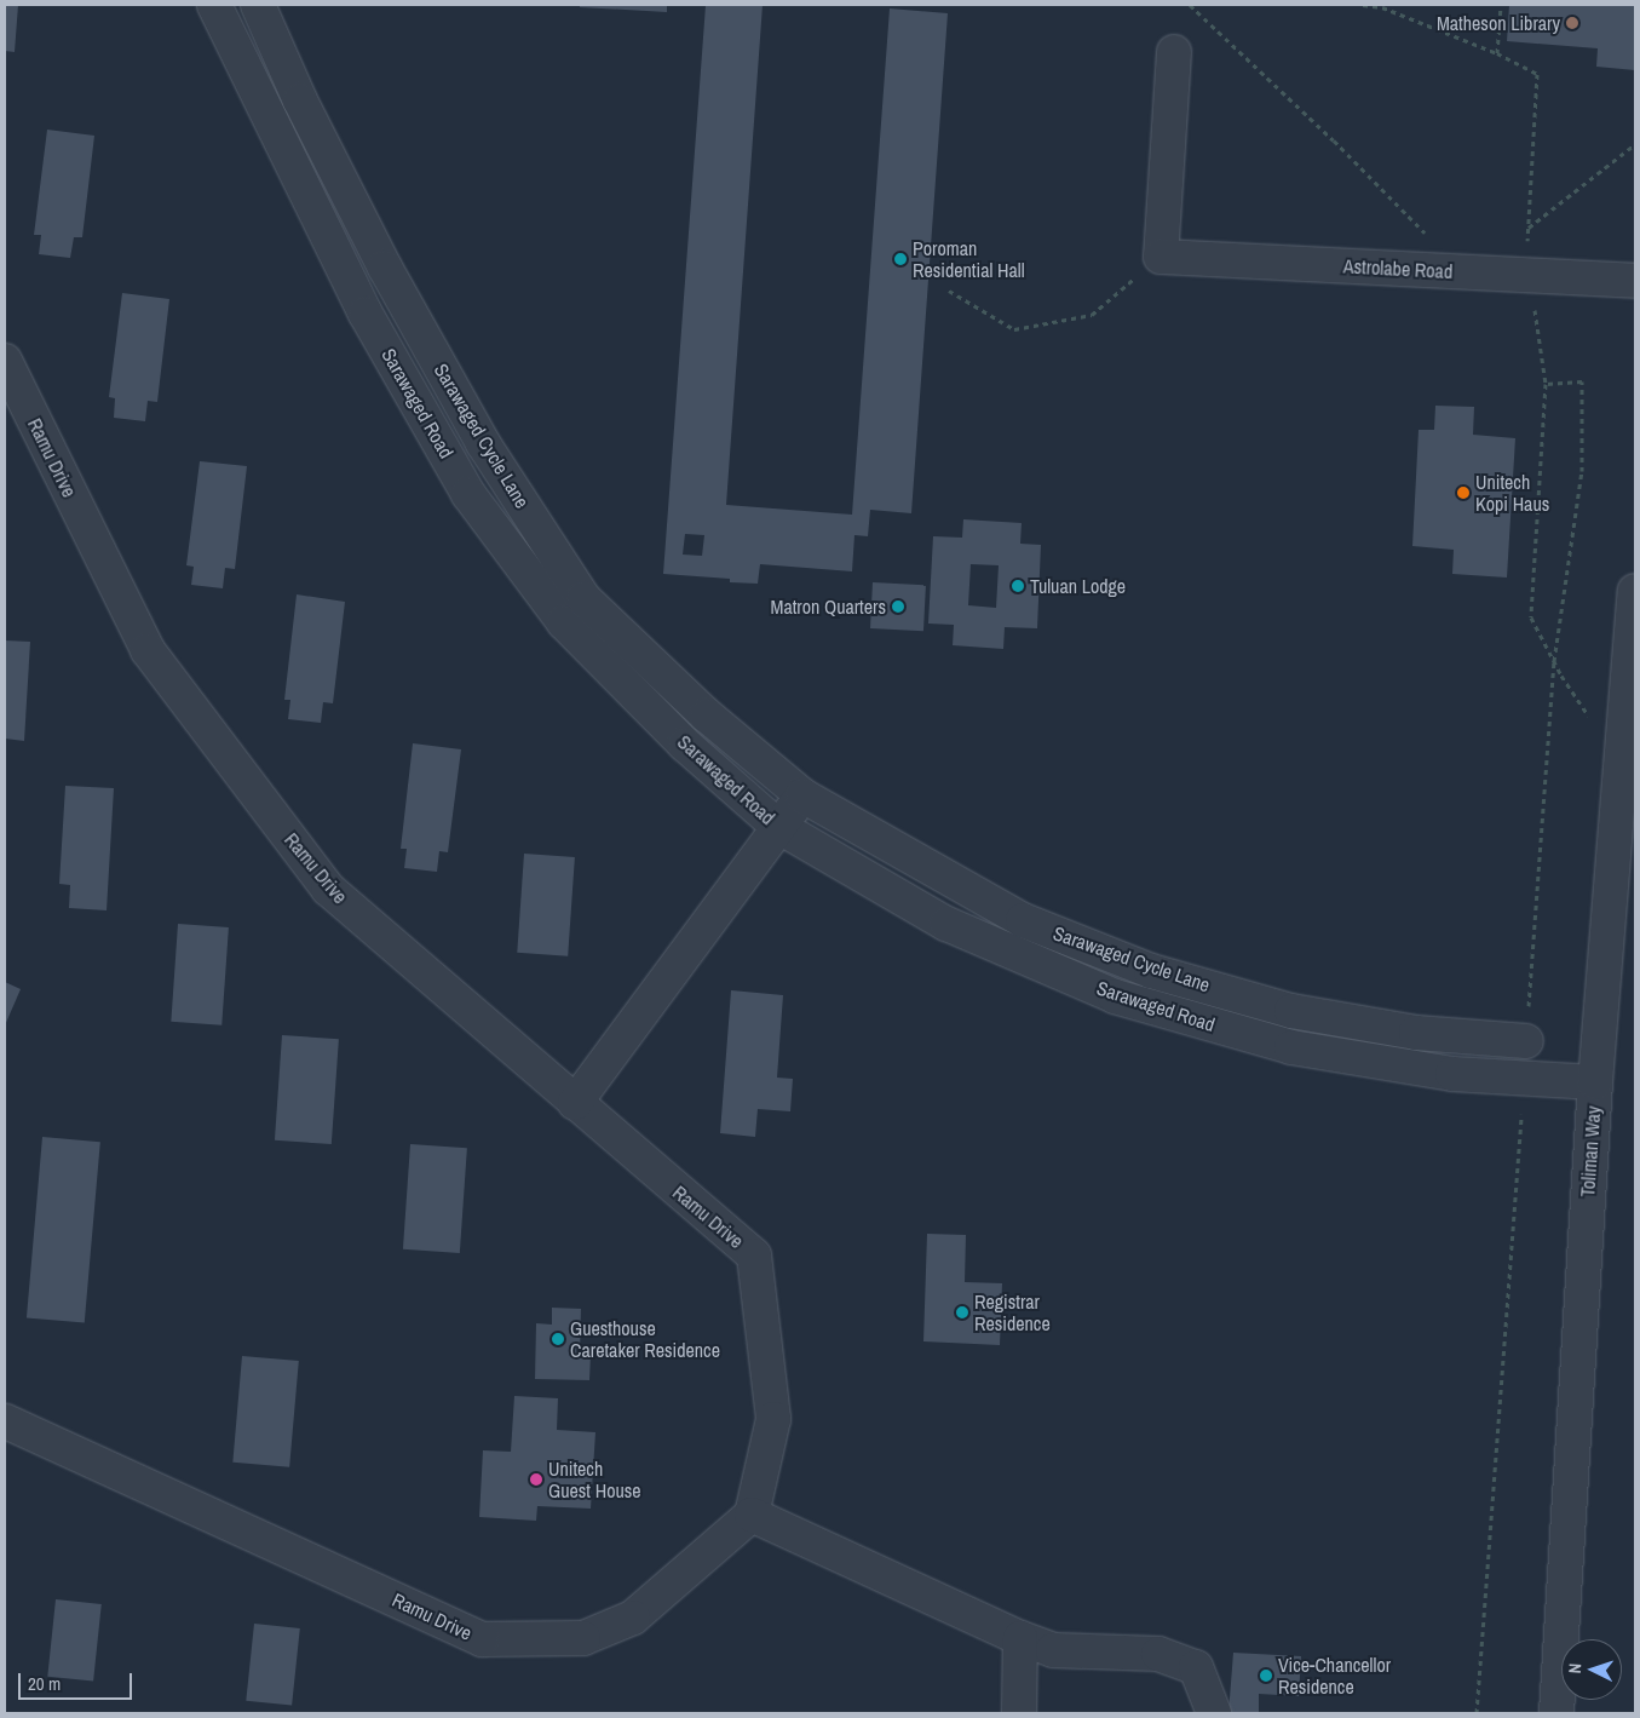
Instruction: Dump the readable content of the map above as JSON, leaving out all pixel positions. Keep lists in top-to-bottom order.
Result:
{
  "streets": {
    "street": [
      "Astrolabe Road",
      "Sarawaged Road",
      "Sarawaged Cycle Lane",
      "Ramu Drive",
      "Toliman Way"
    ]
  },
  "crossings": [
    ["Sarawaged Road", "Toliman Way"]
  ],
  "places": [
    "Matheson Library",
    "Poroman Residential Hall",
    "Unitech Kopi Haus",
    "Tuluan Lodge",
    "Matron Quarters",
    "Registrar Residence",
    "Guesthouse Caretaker Residence",
    "Unitech Guest House",
    "Vice-Chancellor Residence"
  ],
  "scale_bar": "20 m",
  "north": "left"
}
